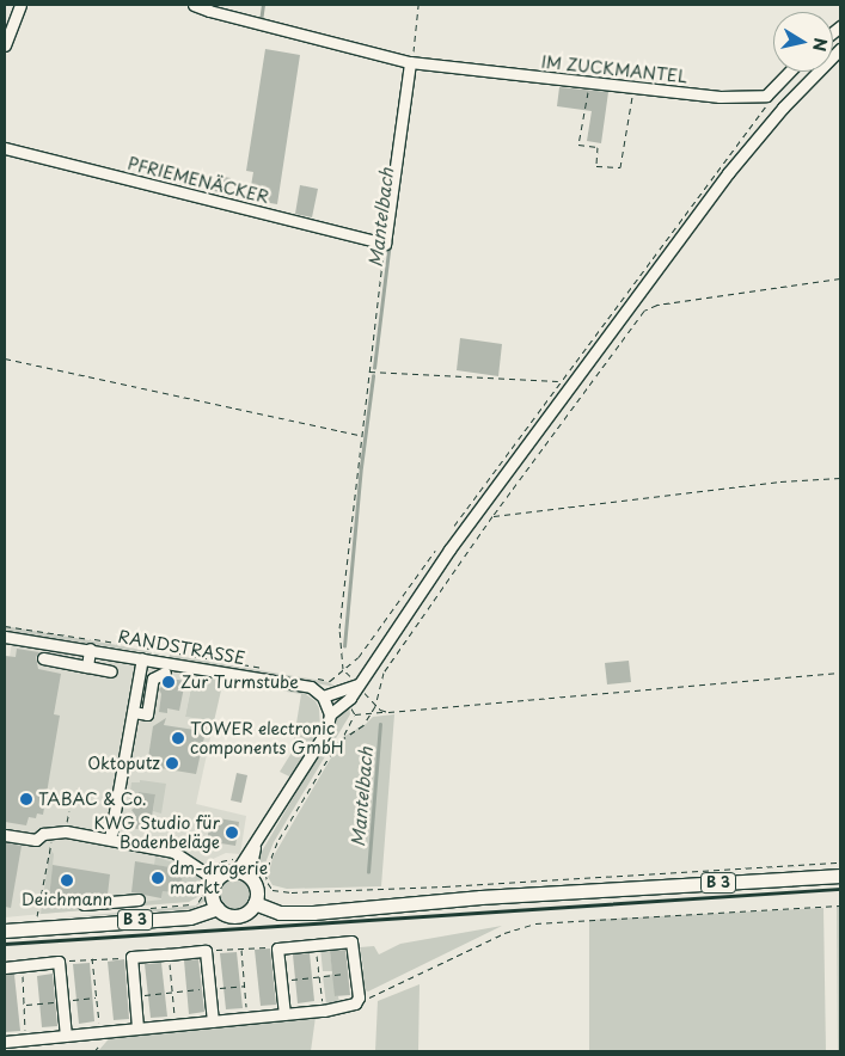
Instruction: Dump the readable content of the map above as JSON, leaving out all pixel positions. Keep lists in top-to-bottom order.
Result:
{
  "streets": {
    "main road": ["B 3"],
    "street": ["IM ZUCKMANTEL", "PFRIEMENÄCKER", "RANDSTRASSE"]
  },
  "water": ["Mantelbach"],
  "places": [
    "Zur Turmstube",
    "TOWER electronic components GmbH",
    "Oktoputz",
    "TABAC & Co.",
    "KWG Studio für Bodenbeläge",
    "dm-drogerie markt",
    "Deichmann"
  ],
  "north": "right"
}
